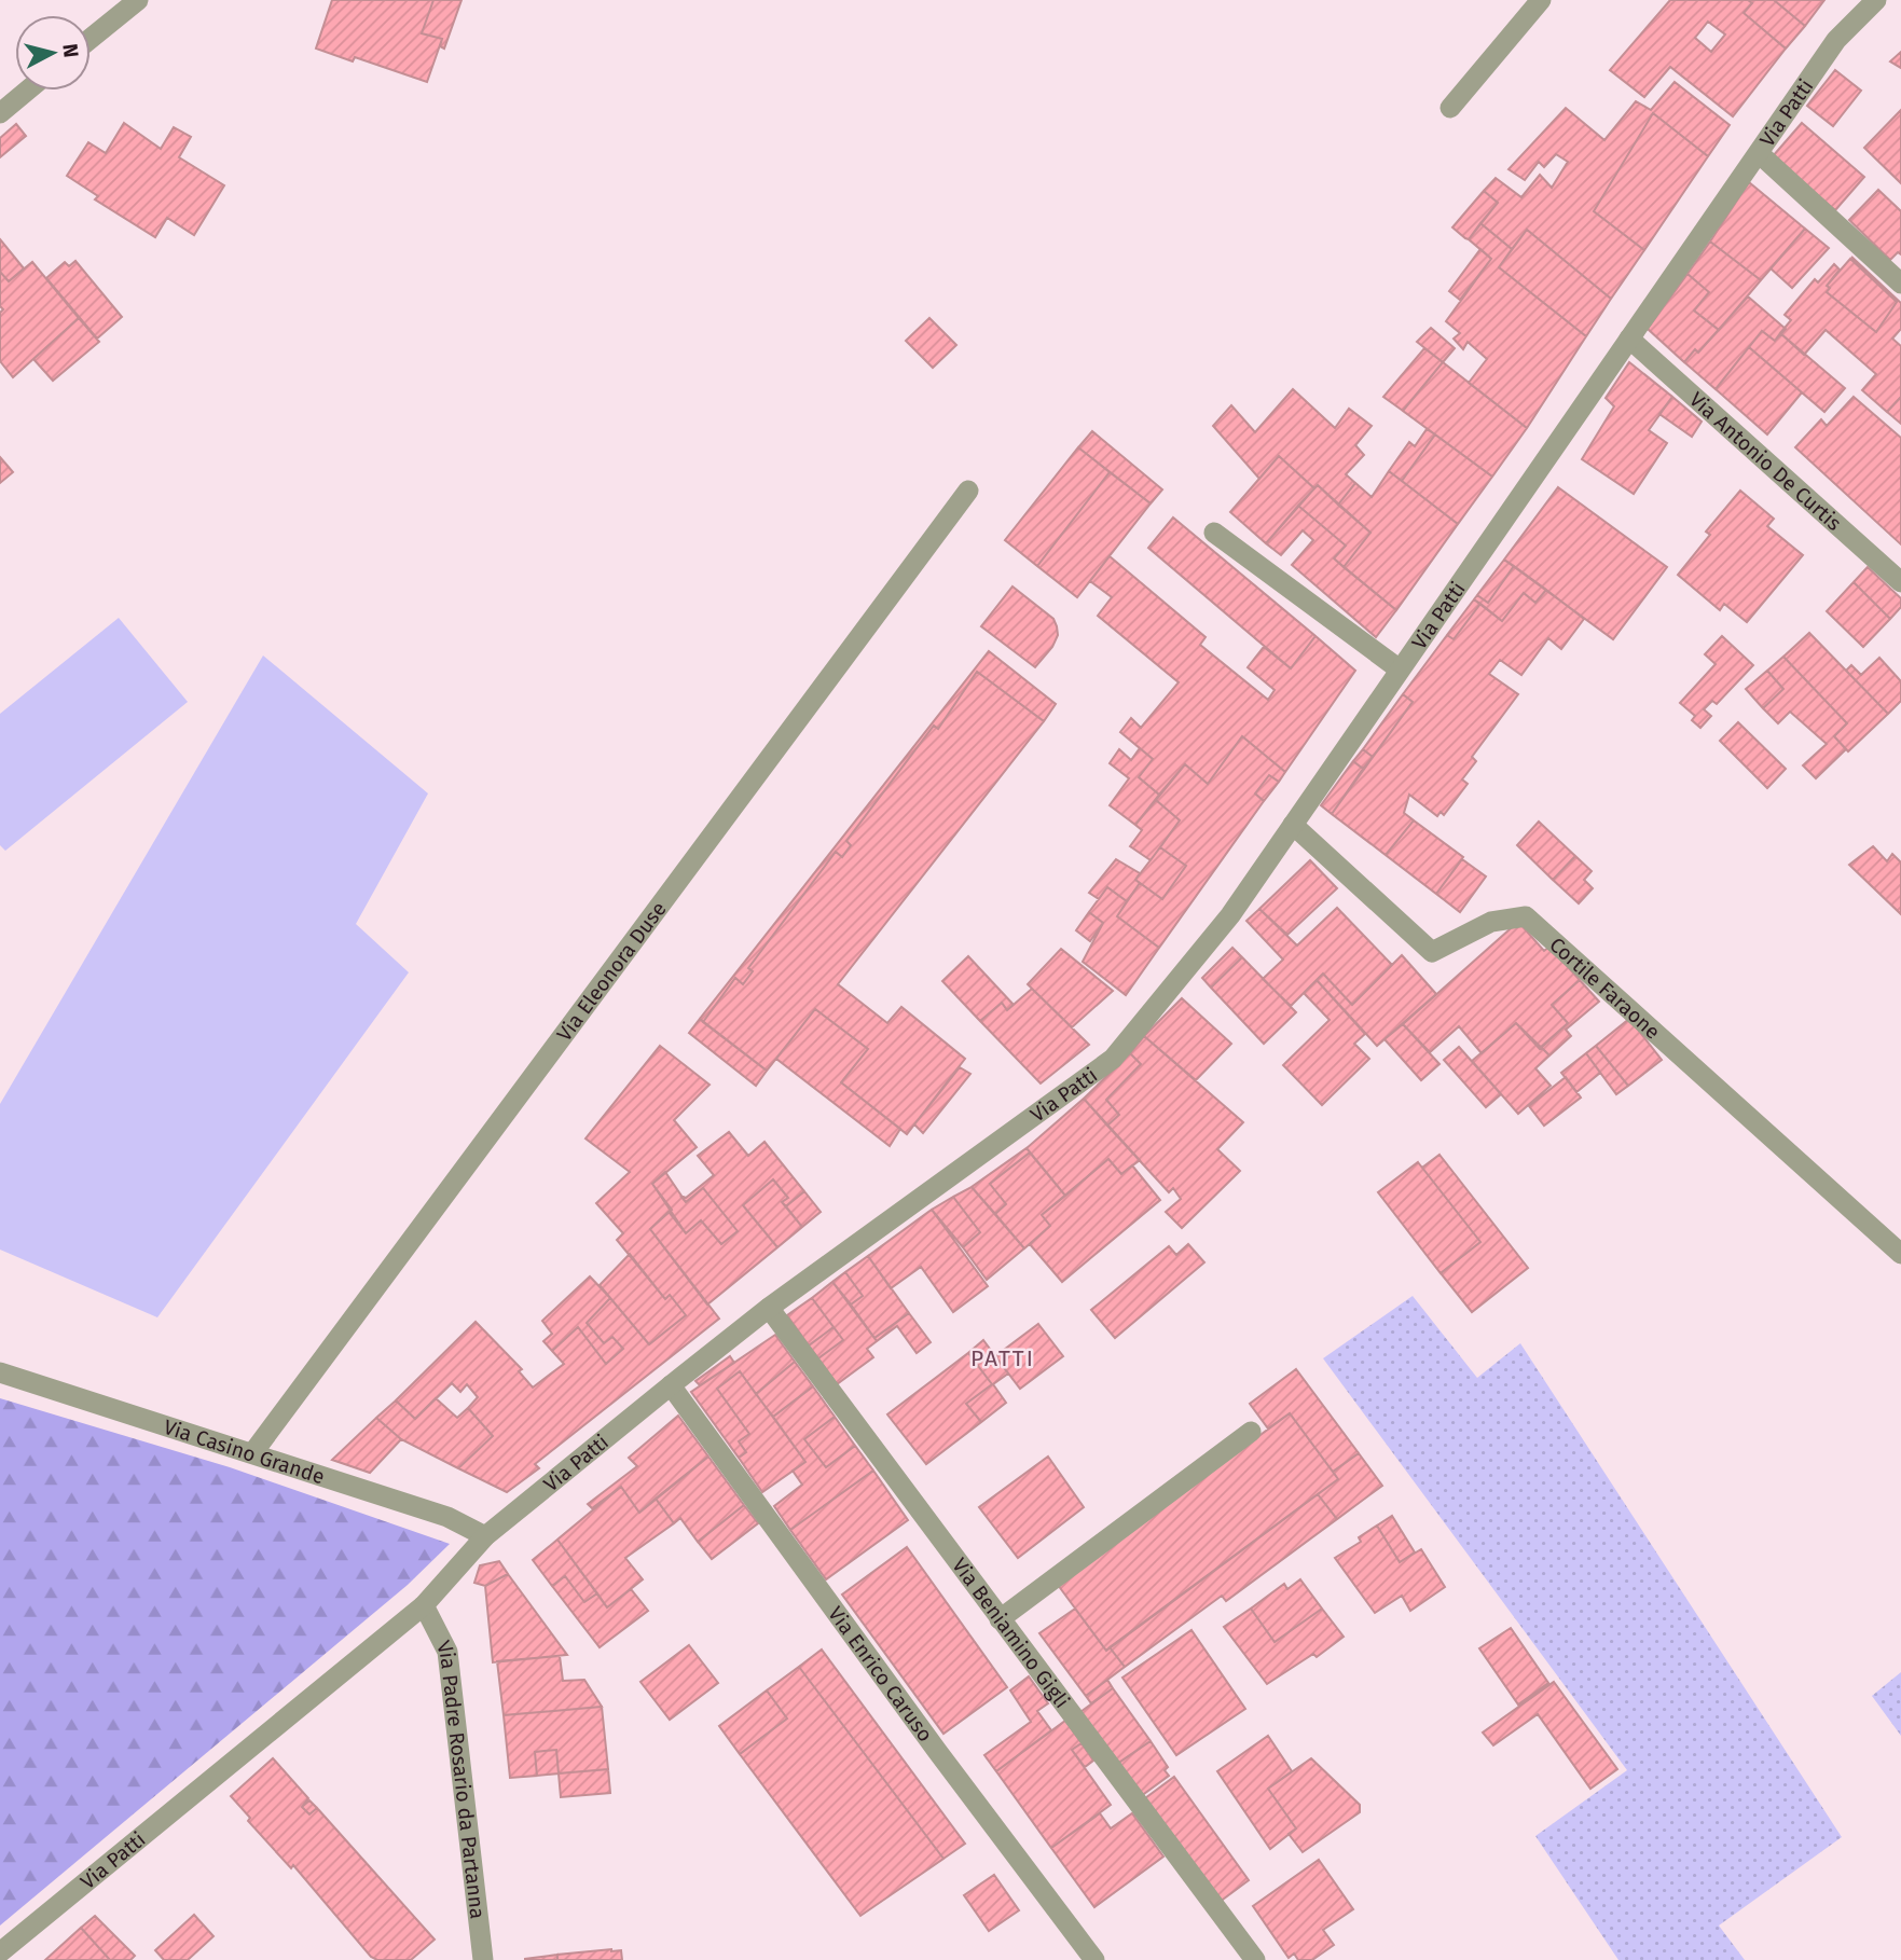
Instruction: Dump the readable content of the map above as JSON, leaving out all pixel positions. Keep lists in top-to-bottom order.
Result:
{
  "streets": {
    "street": [
      "Via Patti",
      "Via Antonio De Curtis",
      "Via Eleonora Duse",
      "Cortile Faraone",
      "Via Casino Grande",
      "Via Beniamino Gigli",
      "Via Enrico Caruso",
      "Via Padre Rosario da Partanna"
    ]
  },
  "crossings": [
    ["Via Patti", "Via Antonio De Curtis"],
    ["Via Patti", "Cortile Faraone"],
    ["Via Patti", "Via Casino Grande"],
    ["Via Patti", "Via Beniamino Gigli"],
    ["Via Patti", "Via Enrico Caruso"],
    ["Via Patti", "Via Padre Rosario da Partanna"],
    ["Via Eleonora Duse", "Via Casino Grande"]
  ],
  "districts": ["PATTI"],
  "north": "right"
}
